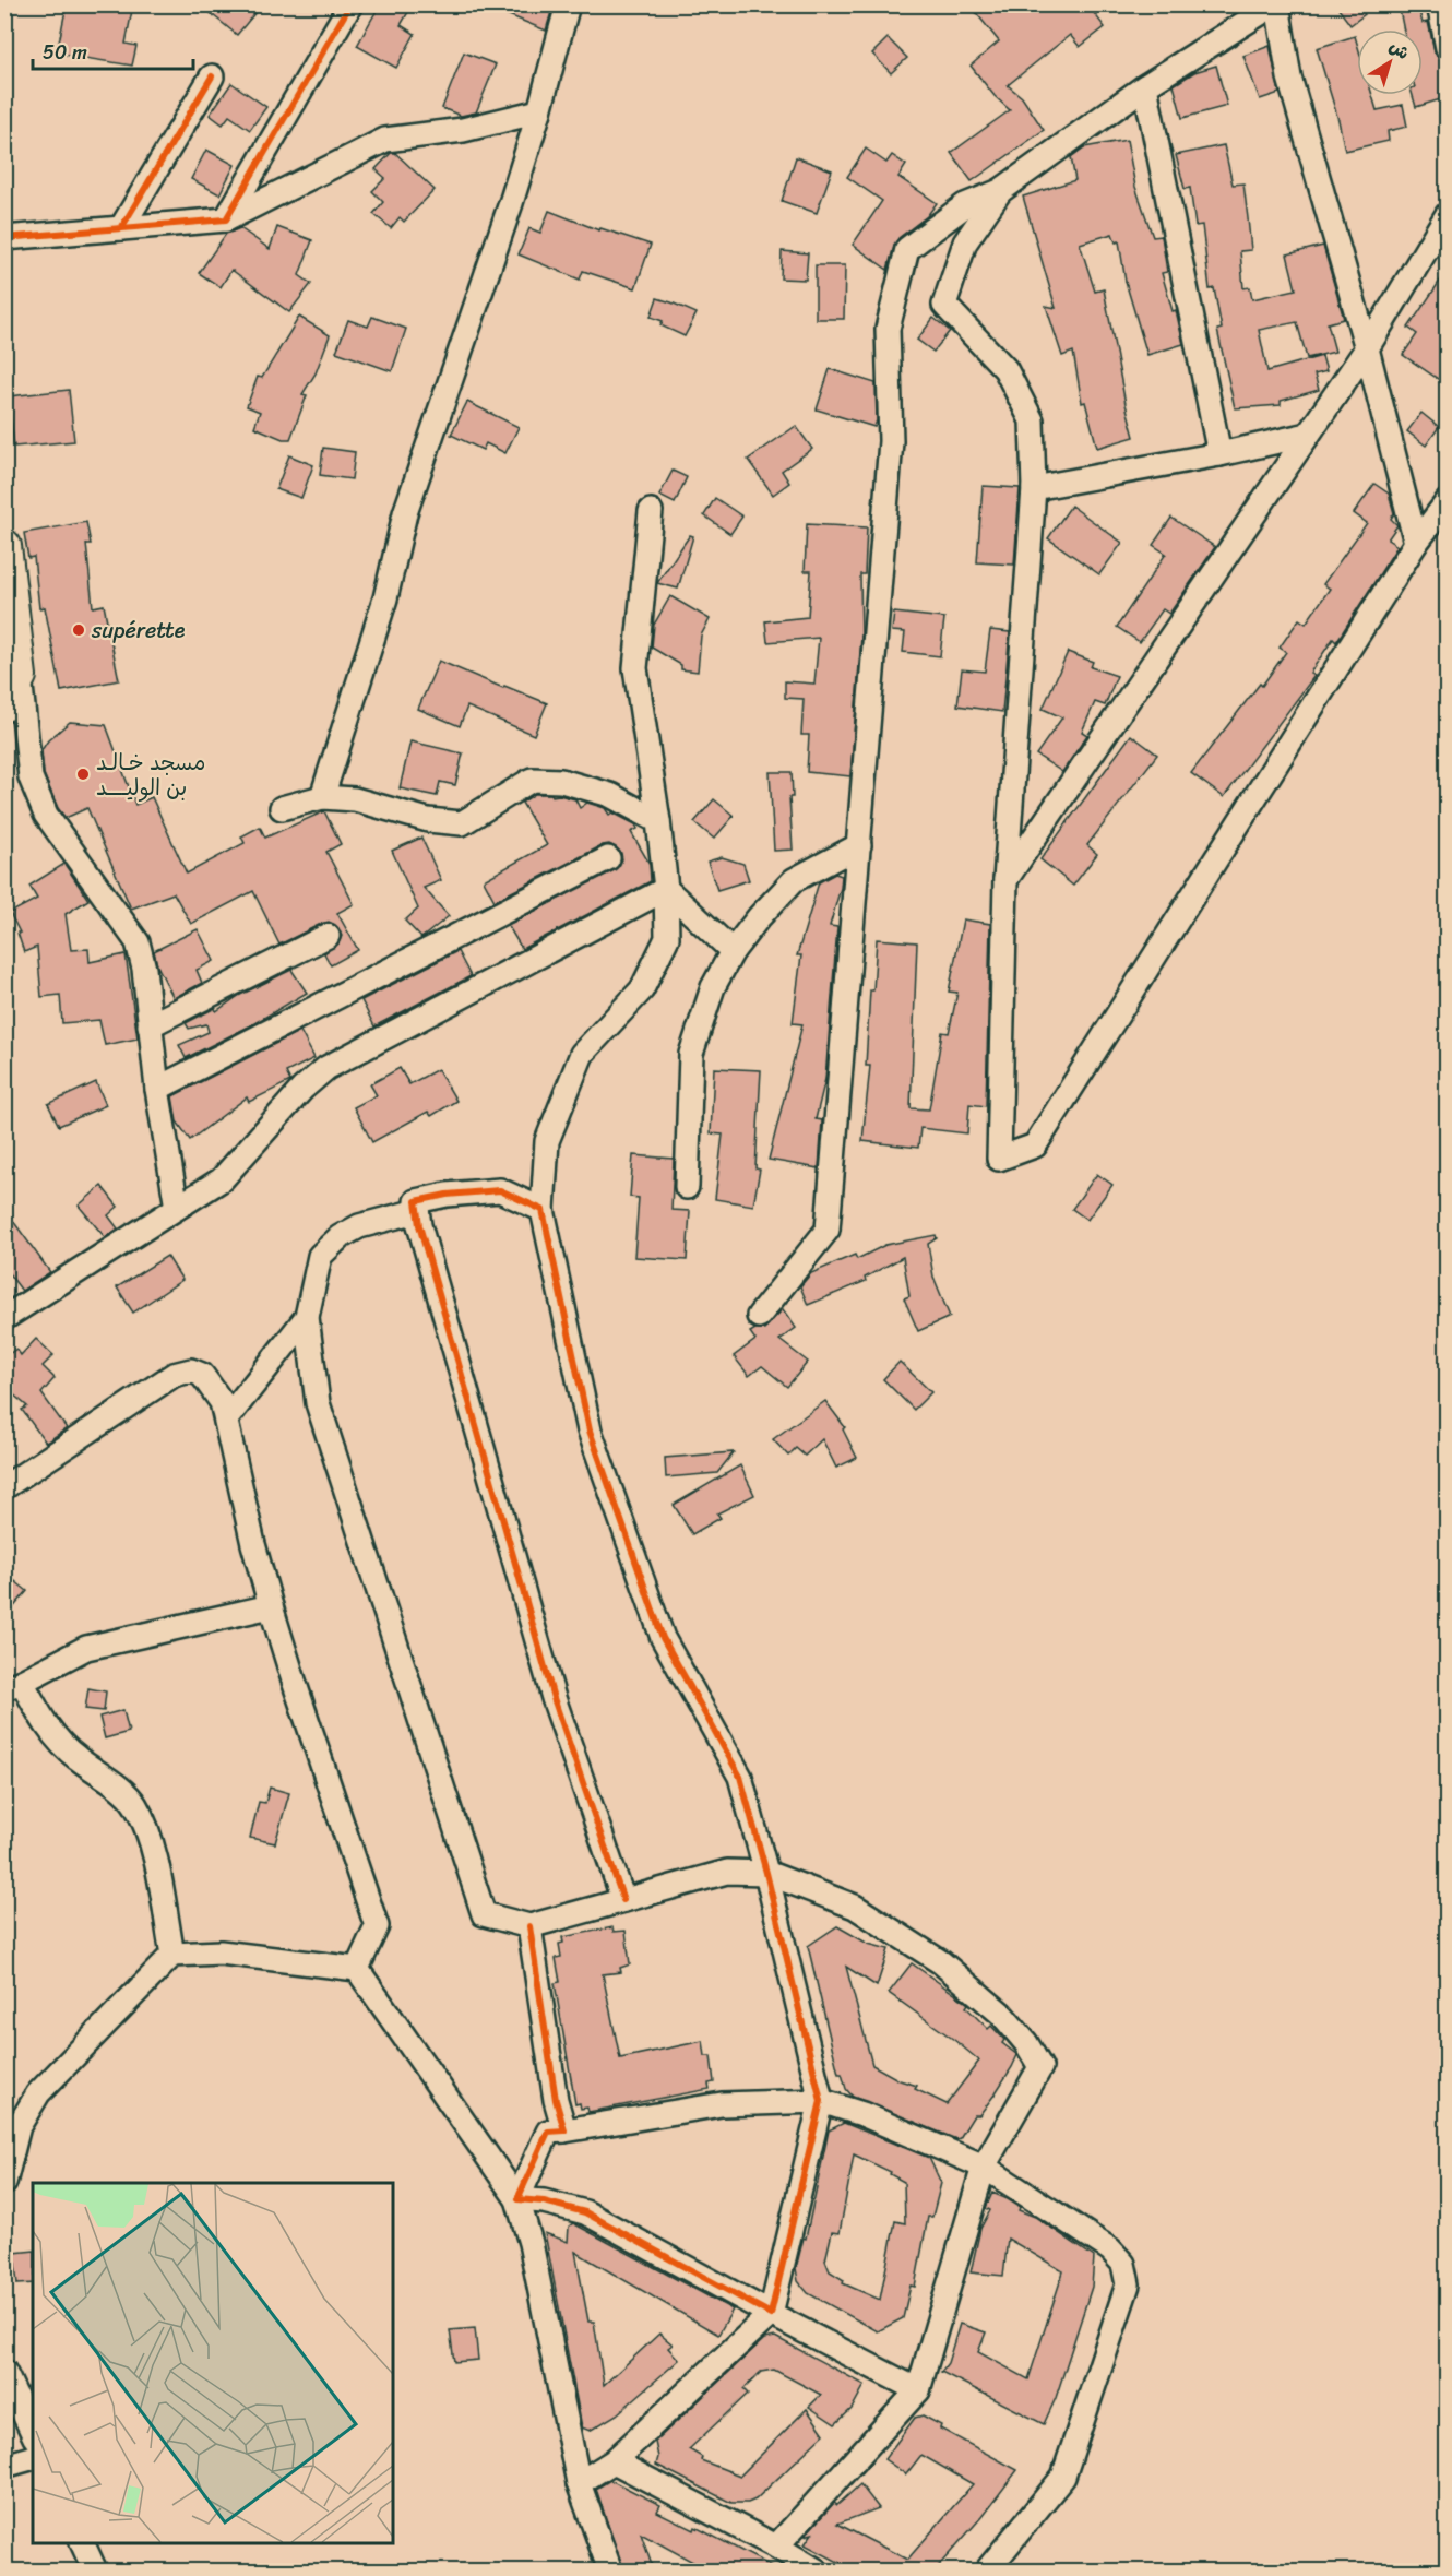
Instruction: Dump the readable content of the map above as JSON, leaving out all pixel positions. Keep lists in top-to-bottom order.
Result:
{
  "places": ["supérette", "مسجد خـالـد بن الوليــــد"],
  "scale_bar": "50 m",
  "north": "top right"
}
